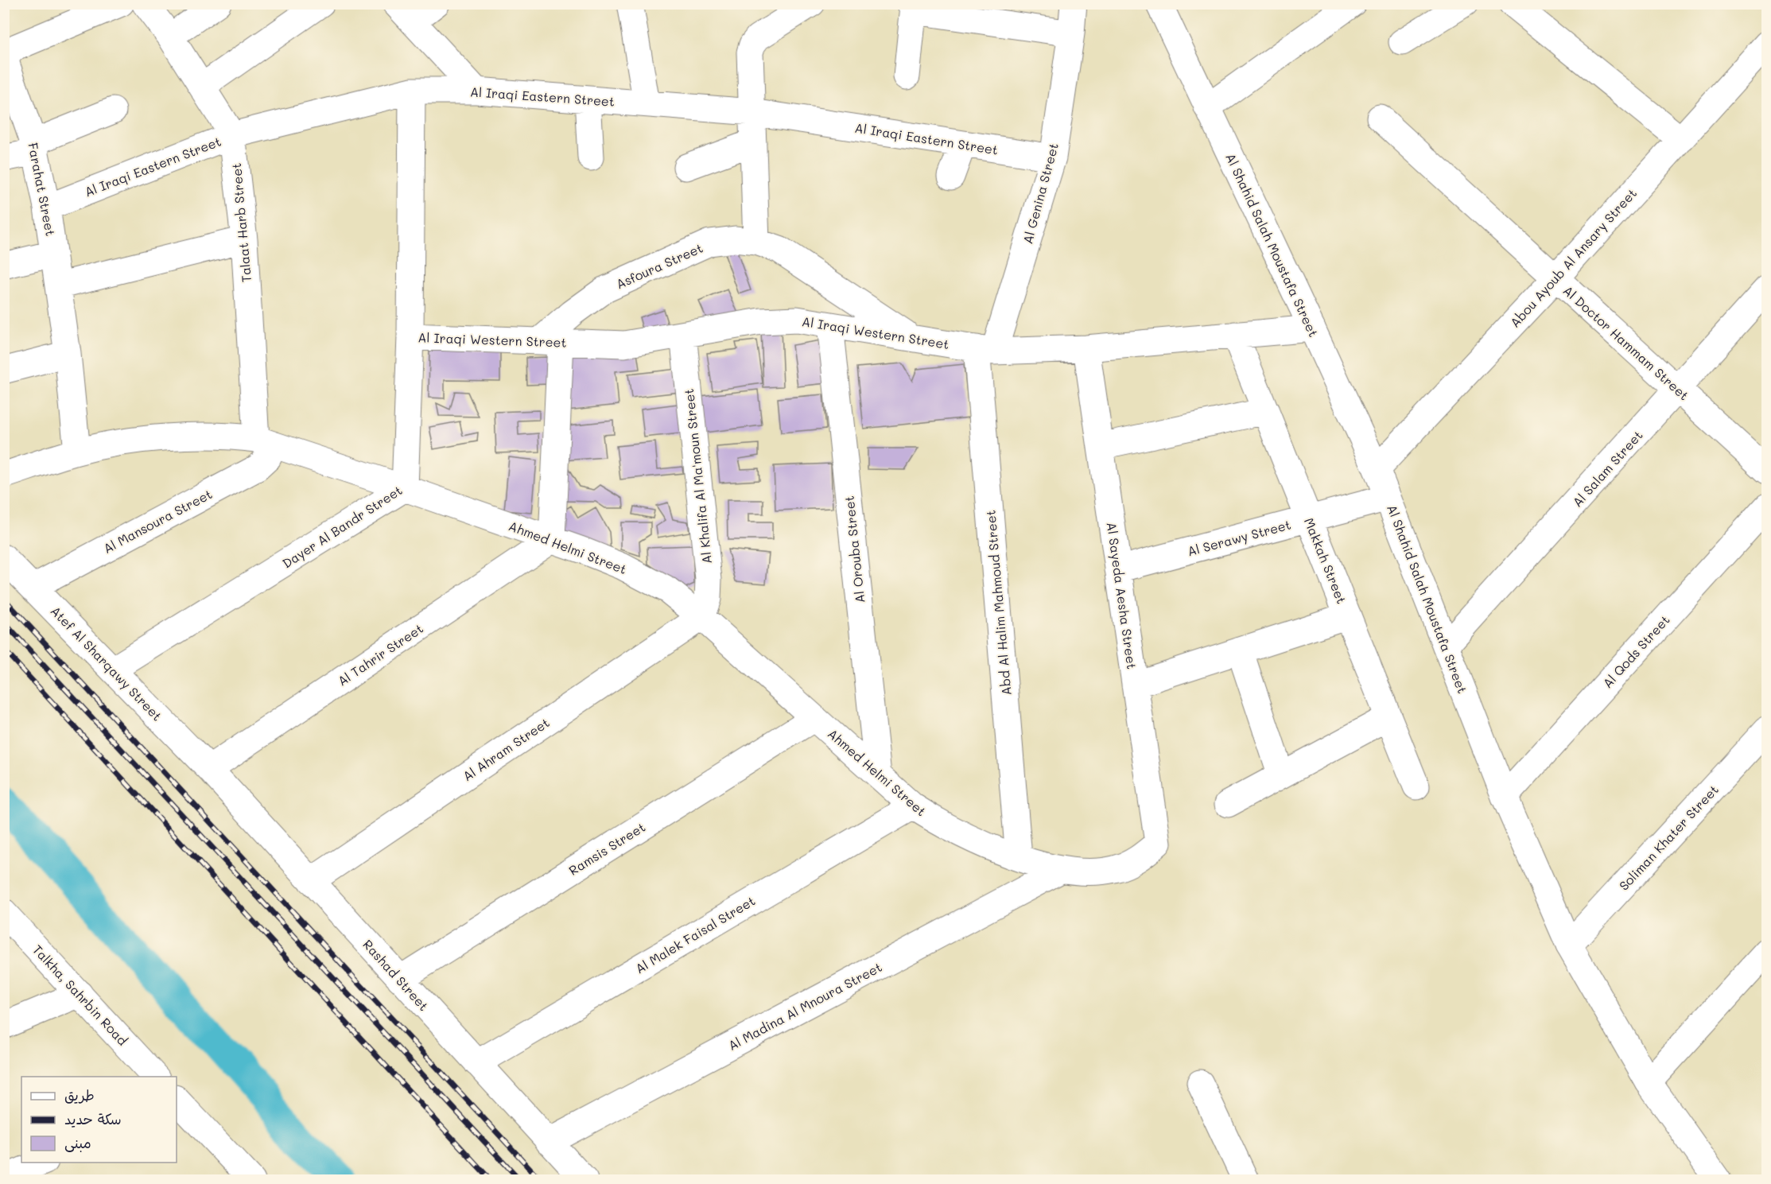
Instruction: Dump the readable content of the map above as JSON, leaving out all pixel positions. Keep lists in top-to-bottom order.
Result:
{
  "streets": {
    "street": [
      "Al Iraqi Eastern Street",
      "Farahat Street",
      "Al Genina Street",
      "Talaat Harb Street",
      "Al Shahid Salah Moustafa Street",
      "Abou Ayoub Al Ansary Street",
      "Asfoura Street",
      "Al Iraqi Western Street",
      "Al Doctor Hammam Street",
      "Al Salam Street",
      "Al Khalifa Al Ma'moun Street",
      "Al Mansoura Street",
      "Dayer Al Bandr Street",
      "Al Serawy Street",
      "Ahmed Helmi Street",
      "Al Orouba Street",
      "Makkah Street",
      "Al Sayeda Aesha Street",
      "Abd Al Halim Mahmoud Street",
      "Al Qods Street",
      "Al Tahrir Street",
      "Atef Al Sharqawy Street",
      "Al Ahram Street",
      "Soliman Khater Street",
      "Ramsis Street",
      "Al Malek Faisal Street",
      "Rashad Street",
      "Talkha, Sahrbin Road",
      "Al Madina Al Mnoura Street"
    ]
  },
  "crossings": [
    ["Al Iraqi Eastern Street", "Farahat Street"],
    ["Al Iraqi Eastern Street", "Al Genina Street"],
    ["Al Iraqi Eastern Street", "Talaat Harb Street"],
    ["Al Iraqi Eastern Street", "Dayer Al Bandr Street"],
    ["Farahat Street", "Ahmed Helmi Street"],
    ["Al Genina Street", "Al Iraqi Western Street"],
    ["Al Genina Street", "Abd Al Halim Mahmoud Street"],
    ["Talaat Harb Street", "Al Mansoura Street"],
    ["Talaat Harb Street", "Ahmed Helmi Street"],
    ["Al Shahid Salah Moustafa Street", "Abou Ayoub Al Ansary Street"],
    ["Al Shahid Salah Moustafa Street", "Al Iraqi Western Street"],
    ["Al Shahid Salah Moustafa Street", "Al Salam Street"],
    ["Al Shahid Salah Moustafa Street", "Al Serawy Street"],
    ["Al Shahid Salah Moustafa Street", "Al Qods Street"],
    ["Al Shahid Salah Moustafa Street", "Soliman Khater Street"],
    ["Abou Ayoub Al Ansary Street", "Al Doctor Hammam Street"],
    ["Asfoura Street", "Al Iraqi Western Street"],
    ["Al Iraqi Western Street", "Al Khalifa Al Ma'moun Street"],
    ["Al Iraqi Western Street", "Dayer Al Bandr Street"],
    ["Al Iraqi Western Street", "Al Orouba Street"],
    ["Al Iraqi Western Street", "Makkah Street"],
    ["Al Iraqi Western Street", "Al Sayeda Aesha Street"],
    ["Al Iraqi Western Street", "Abd Al Halim Mahmoud Street"],
    ["Al Doctor Hammam Street", "Al Salam Street"],
    ["Al Khalifa Al Ma'moun Street", "Ahmed Helmi Street"],
    ["Al Khalifa Al Ma'moun Street", "Al Ahram Street"],
    ["Al Mansoura Street", "Ahmed Helmi Street"],
    ["Al Mansoura Street", "Atef Al Sharqawy Street"],
    ["Dayer Al Bandr Street", "Ahmed Helmi Street"],
    ["Dayer Al Bandr Street", "Atef Al Sharqawy Street"],
    ["Al Serawy Street", "Makkah Street"],
    ["Al Serawy Street", "Al Sayeda Aesha Street"],
    ["Ahmed Helmi Street", "Al Orouba Street"],
    ["Ahmed Helmi Street", "Al Sayeda Aesha Street"],
    ["Ahmed Helmi Street", "Abd Al Halim Mahmoud Street"],
    ["Ahmed Helmi Street", "Al Tahrir Street"],
    ["Ahmed Helmi Street", "Al Ahram Street"],
    ["Ahmed Helmi Street", "Ramsis Street"],
    ["Ahmed Helmi Street", "Al Malek Faisal Street"],
    ["Ahmed Helmi Street", "Al Madina Al Mnoura Street"],
    ["Al Tahrir Street", "Atef Al Sharqawy Street"],
    ["Al Tahrir Street", "Rashad Street"],
    ["Atef Al Sharqawy Street", "Rashad Street"],
    ["Al Ahram Street", "Rashad Street"],
    ["Ramsis Street", "Rashad Street"],
    ["Al Malek Faisal Street", "Rashad Street"],
    ["Rashad Street", "Al Madina Al Mnoura Street"]
  ],
  "legend": ["طريق", "سكة حديد", "مبنى"]
}
